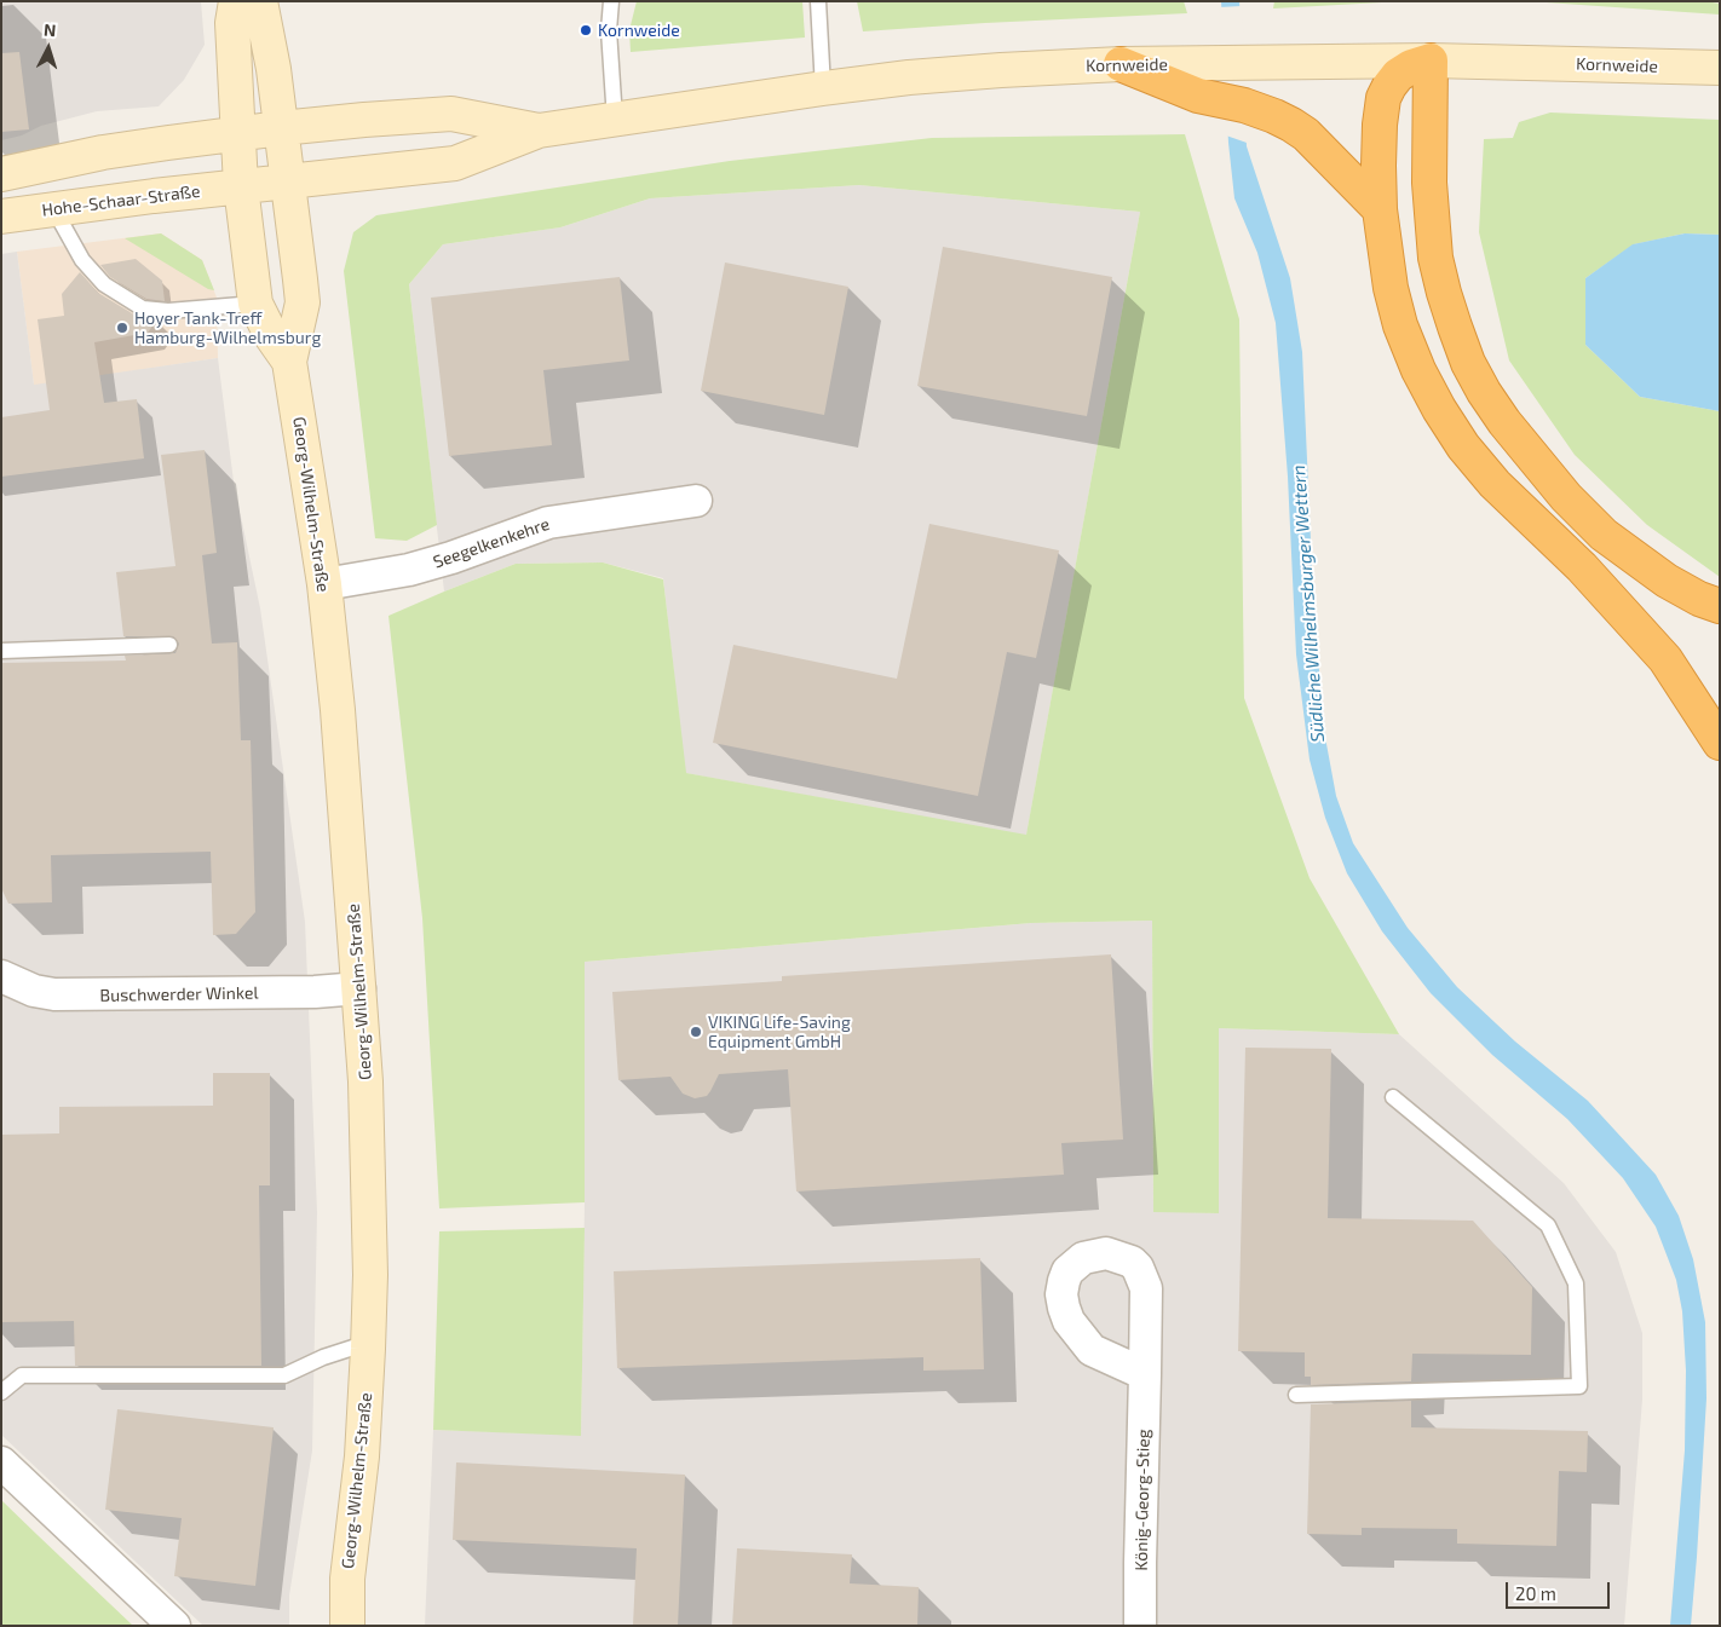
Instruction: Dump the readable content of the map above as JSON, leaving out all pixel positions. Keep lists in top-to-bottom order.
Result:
{
  "streets": {
    "main road": ["Kornweide", "Hohe-Schaar-Straße", "Georg-Wilhelm-Straße"],
    "street": ["Seegelkenkehre", "Buschwerder Winkel", "König-Georg-Stieg"]
  },
  "crossings": [
    ["Kornweide", "Hohe-Schaar-Straße"],
    ["Kornweide", "Georg-Wilhelm-Straße"],
    ["Hohe-Schaar-Straße", "Georg-Wilhelm-Straße"],
    ["Georg-Wilhelm-Straße", "Seegelkenkehre"],
    ["Georg-Wilhelm-Straße", "Buschwerder Winkel"]
  ],
  "water": ["Südliche Wilhelmsburger Wettern"],
  "places": ["Kornweide", "Hoyer Tank-Treff Hamburg-Wilhelmsburg", "VIKING Life-Saving Equipment GmbH"],
  "scale_bar": "20 m",
  "north": "top"
}
